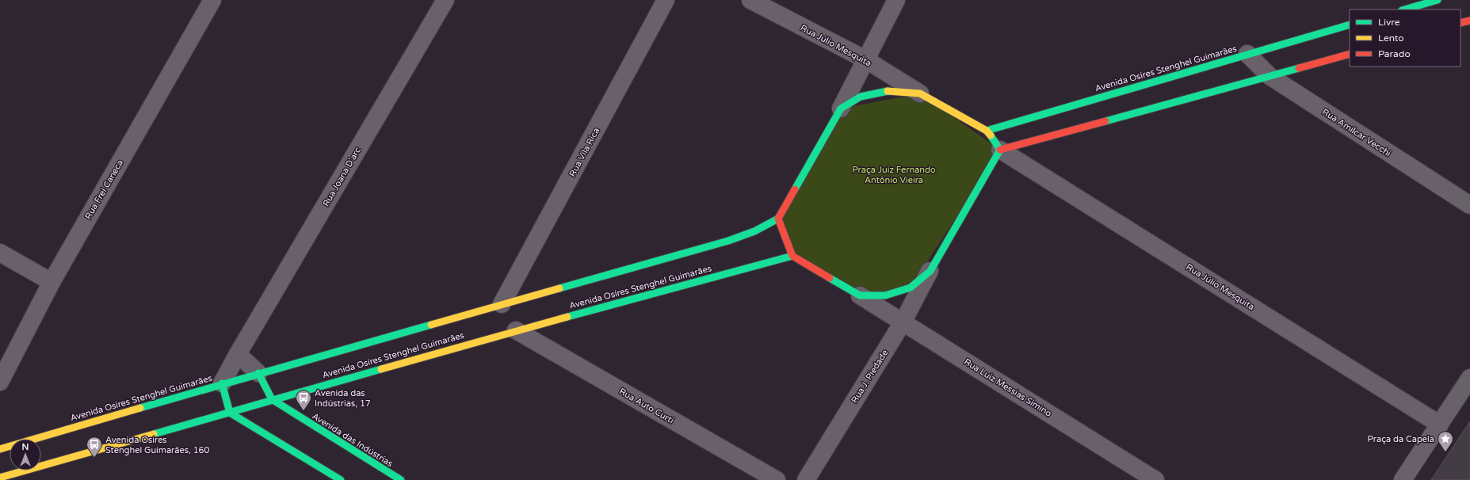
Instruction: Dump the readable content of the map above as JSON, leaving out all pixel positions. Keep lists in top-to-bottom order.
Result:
{
  "streets": {
    "street": [
      "Rua Júlio Mesquita",
      "Avenida Osíres Stenghel Guimarães",
      "Rua Amílcar Vecchi",
      "Rua Vila Rica",
      "Rua Joana D'arc",
      "Rua Frei Caneca",
      "Rua J. Piedade",
      "Rua Luiz Messias Simino",
      "Rua Auto Curti",
      "Avenida das Indústrias"
    ]
  },
  "crossings": [
    ["Avenida Osíres Stenghel Guimarães", "Rua Amílcar Vecchi"],
    ["Avenida Osíres Stenghel Guimarães", "Rua Vila Rica"],
    ["Avenida Osíres Stenghel Guimarães", "Rua Joana D'arc"],
    ["Avenida Osíres Stenghel Guimarães", "Rua Auto Curti"],
    ["Avenida Osíres Stenghel Guimarães", "Avenida das Indústrias"],
    ["Rua J. Piedade", "Rua Luiz Messias Simino"]
  ],
  "parks": ["Praça Juiz Fernando Antônio Vieira"],
  "places": {
    "bus stop": ["Avenida das Indústrias, 17", "Avenida Osíres Stenghel Guimarães, 160"],
    "place": ["Praça da Capela"]
  },
  "legend": ["Livre", "Lento", "Parado"],
  "north": "top"
}
